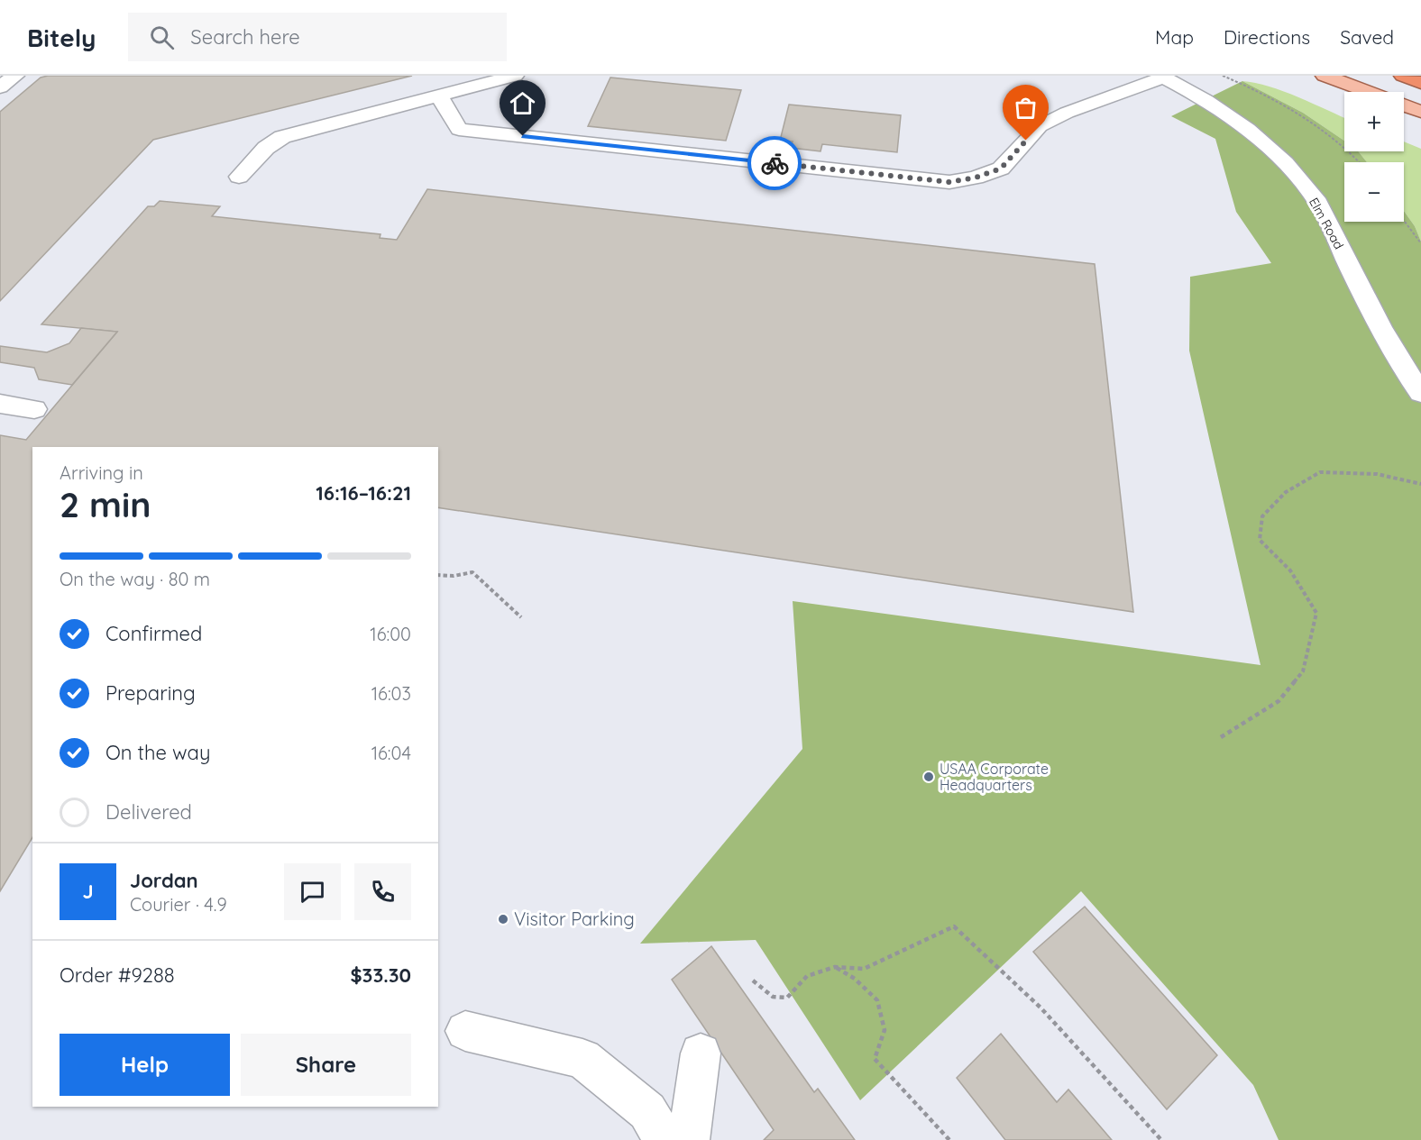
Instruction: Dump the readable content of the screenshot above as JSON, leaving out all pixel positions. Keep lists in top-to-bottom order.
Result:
{
  "streets": {
    "street": ["Elm Road"]
  },
  "places": ["USAA Corporate Headquarters", "Visitor Parking"],
  "page": {
    "header": "Bitely",
    "search": "Search here",
    "nav": ["Map", "Directions", "Saved"],
    "map_buttons": ["+", "−"],
    "heading": ["2 min", "Arriving in", "16:16–16:21"],
    "panel": [
      "Jordan",
      "Courier · 4.9",
      "Order #9288",
      "$33.30"
    ],
    "bar": "On the way · 80 m",
    "list": [
      ["Confirmed", "16:00"],
      ["Preparing", "16:03"],
      ["On the way", "16:04"],
      "Delivered"
    ],
    "round": "J",
    "buttons": ["Help", "Share"]
  }
}
